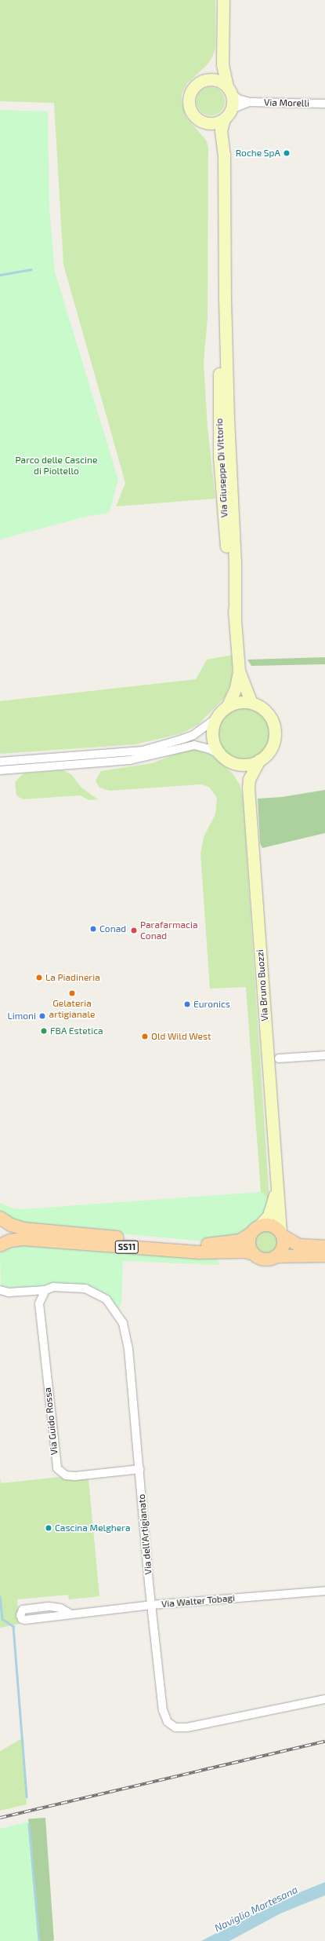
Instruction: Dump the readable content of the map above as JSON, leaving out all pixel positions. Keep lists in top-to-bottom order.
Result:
{
  "streets": {
    "main road": ["Via Giuseppe Di Vittorio", "Via Bruno Buozzi", "SS11"],
    "street": [
      "Via Morelli",
      "Via Guido Rossa",
      "Via dell'Artigianato",
      "Via Walter Tobagi"
    ]
  },
  "crossings": [
    ["Via Morelli", "Via Giuseppe Di Vittorio"],
    ["Via Giuseppe Di Vittorio", "Via Bruno Buozzi"],
    ["Via Bruno Buozzi", "SS11"],
    ["Via Guido Rossa", "Via dell'Artigianato"],
    ["Via dell'Artigianato", "Via Walter Tobagi"]
  ],
  "water": ["Naviglio Martesana"],
  "parks": ["Parco delle Cascine di Pioltello"],
  "places": [
    "Roche SpA",
    "Conad",
    "Parafarmacia Conad",
    "La Piadineria",
    "Gelateria artigianale",
    "Euronics",
    "Limoni",
    "FBA Estetica",
    "Old Wild West",
    "Cascina Melghera"
  ]
}
